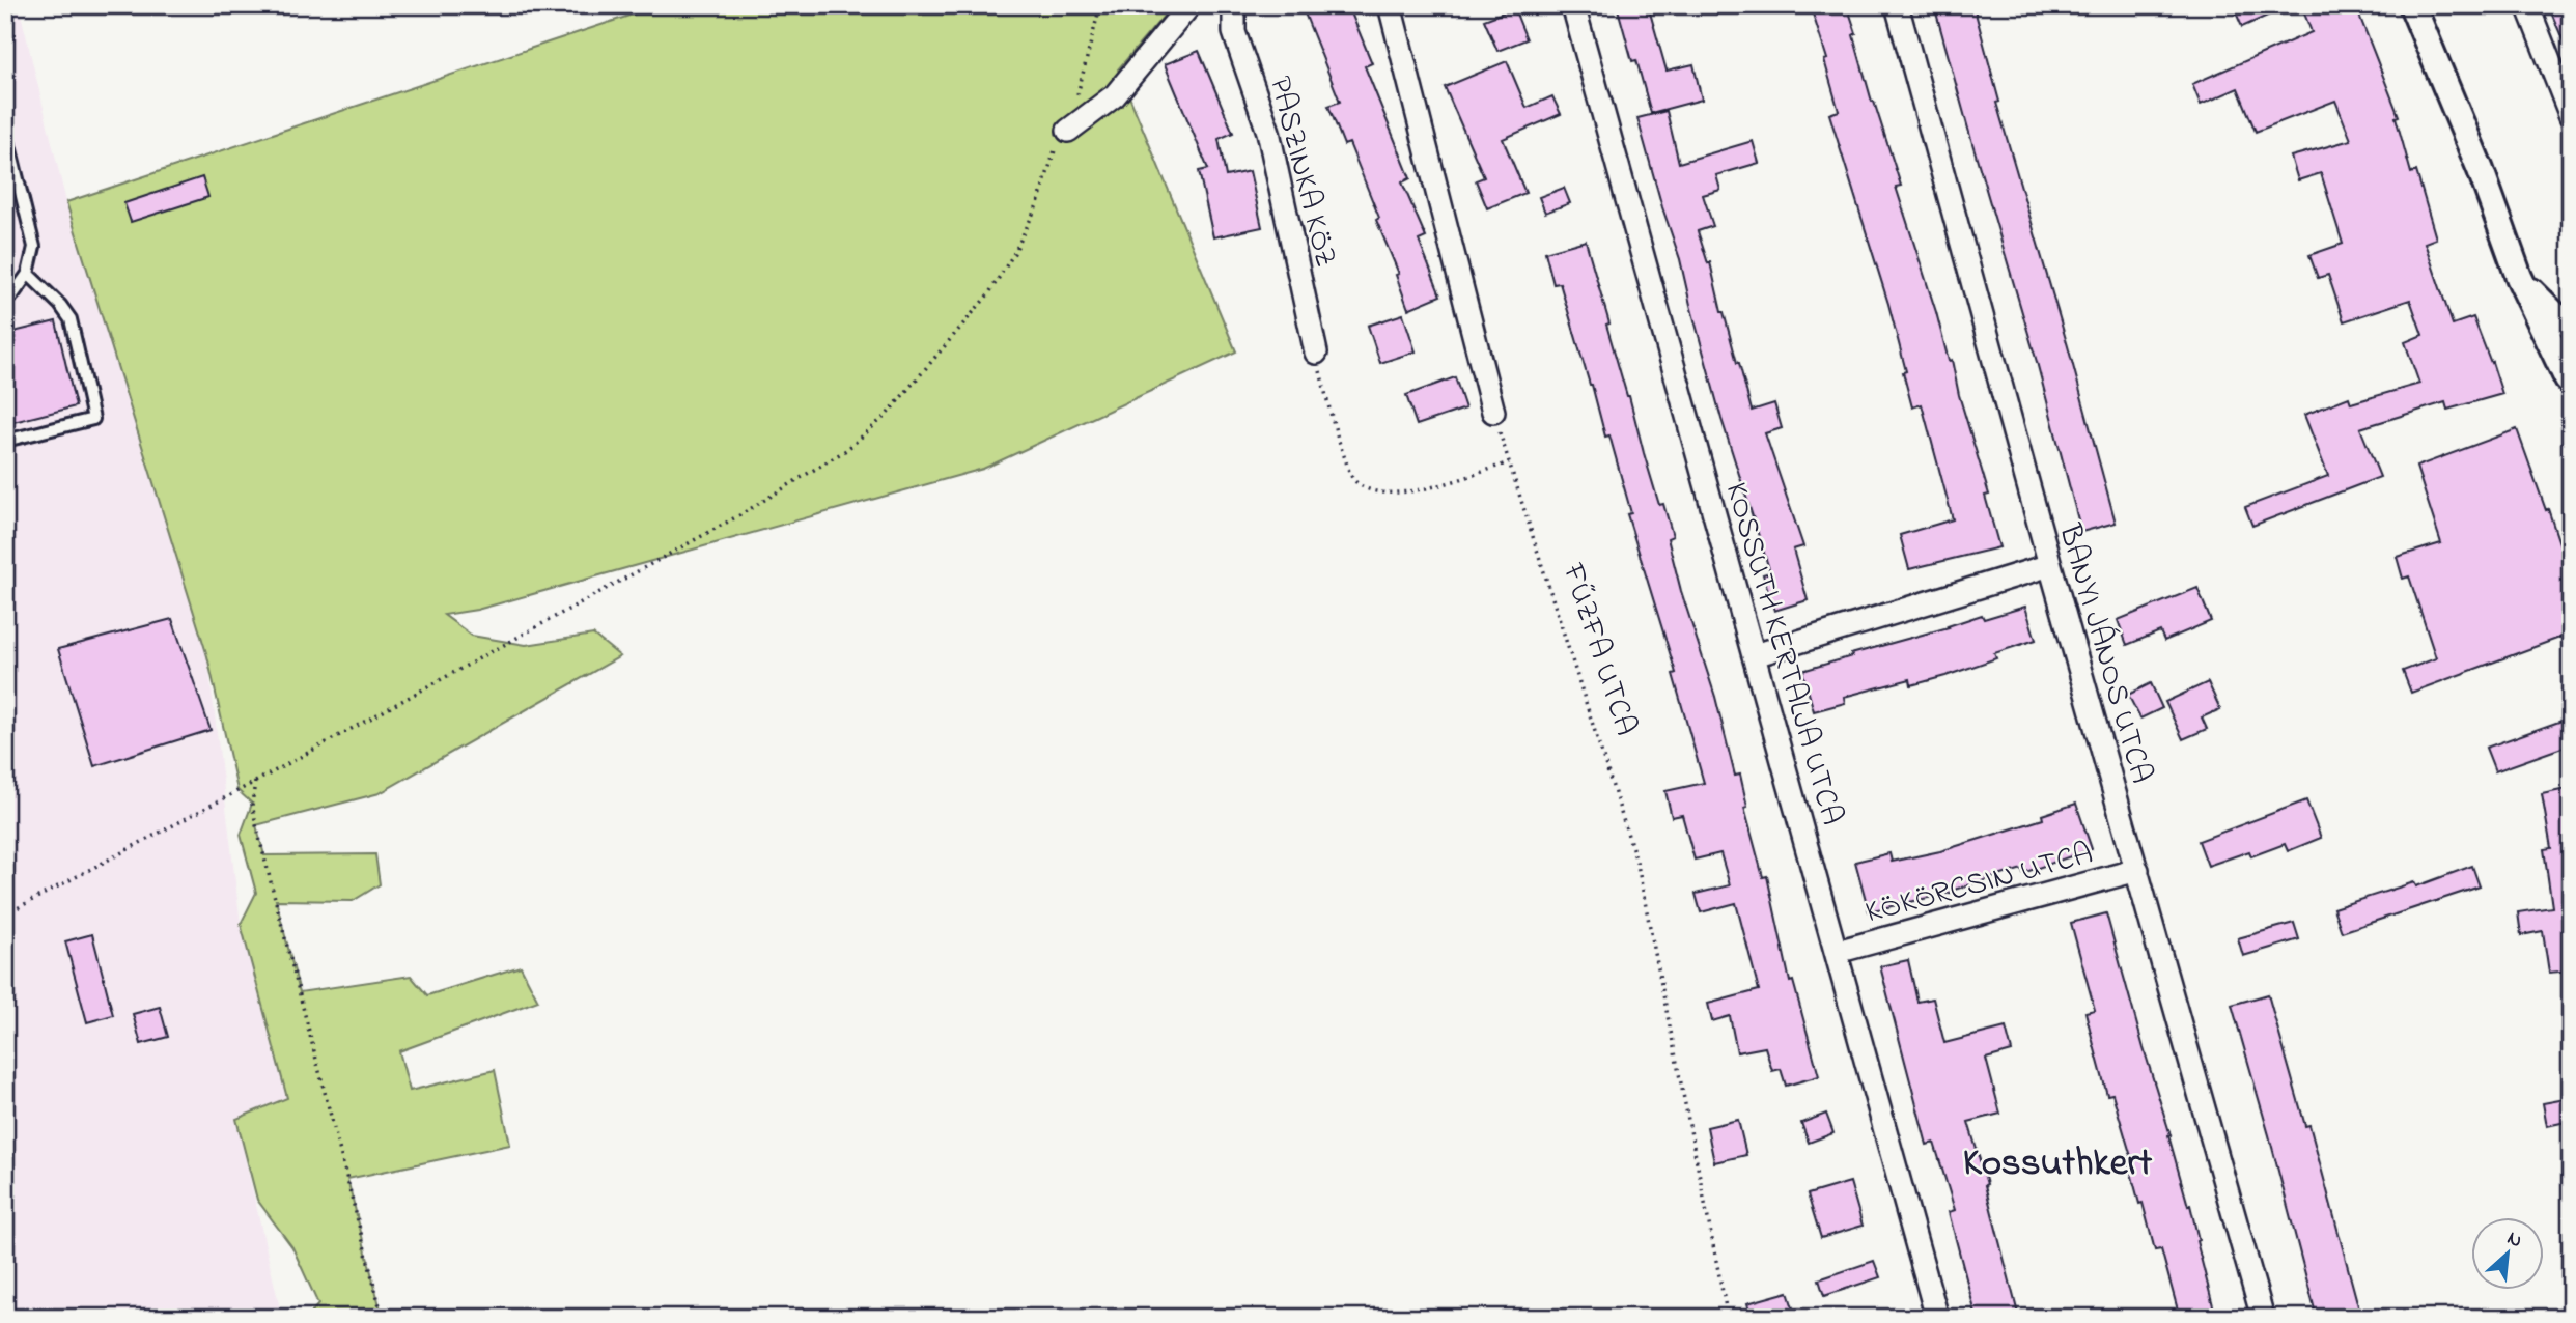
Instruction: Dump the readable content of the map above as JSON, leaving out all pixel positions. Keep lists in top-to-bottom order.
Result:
{
  "streets": {
    "street": [
      "PASZINKA KÖZ",
      "KOSSUTH KERTALJA UTCA",
      "BANYI JÁNOS UTCA",
      "KÖKÖRCSIN UTCA"
    ],
    "path": ["FŰZFA UTCA"]
  },
  "crossings": [
    ["KOSSUTH KERTALJA UTCA", "KÖKÖRCSIN UTCA"],
    ["BANYI JÁNOS UTCA", "KÖKÖRCSIN UTCA"]
  ],
  "districts": ["Kossuthkert"],
  "north": "top right"
}
